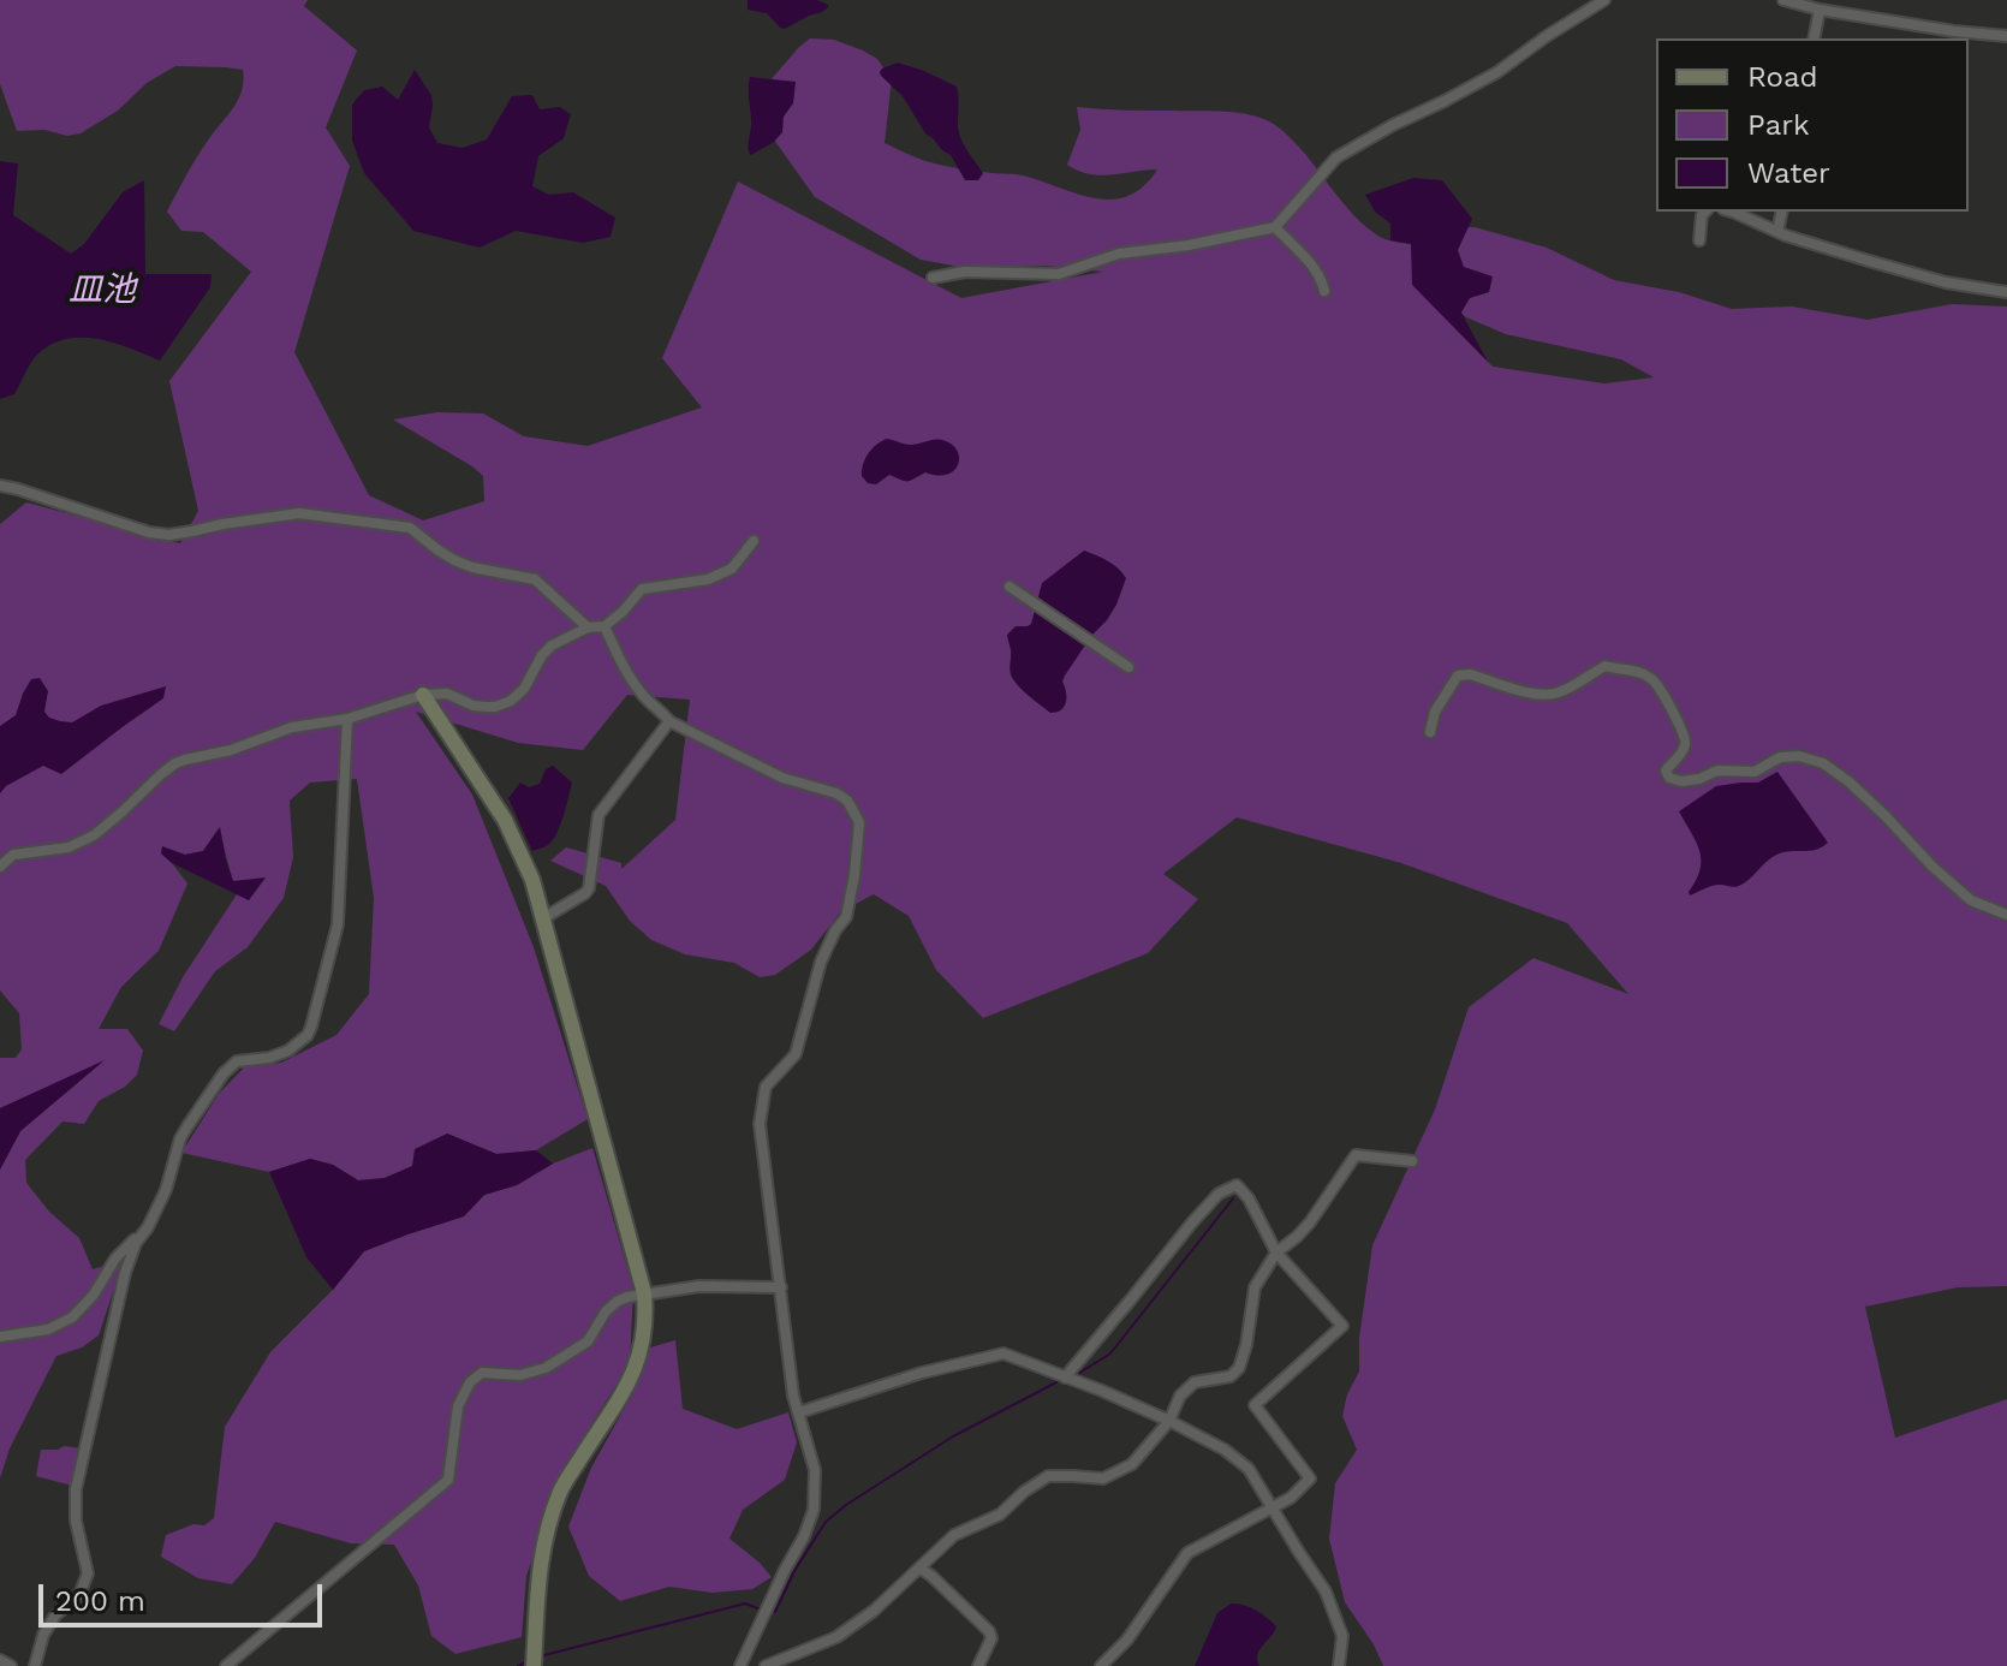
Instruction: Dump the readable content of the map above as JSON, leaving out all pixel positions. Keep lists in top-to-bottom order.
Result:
{
  "water": ["皿池"],
  "legend": ["Road", "Park", "Water"],
  "scale_bar": "200 m"
}
